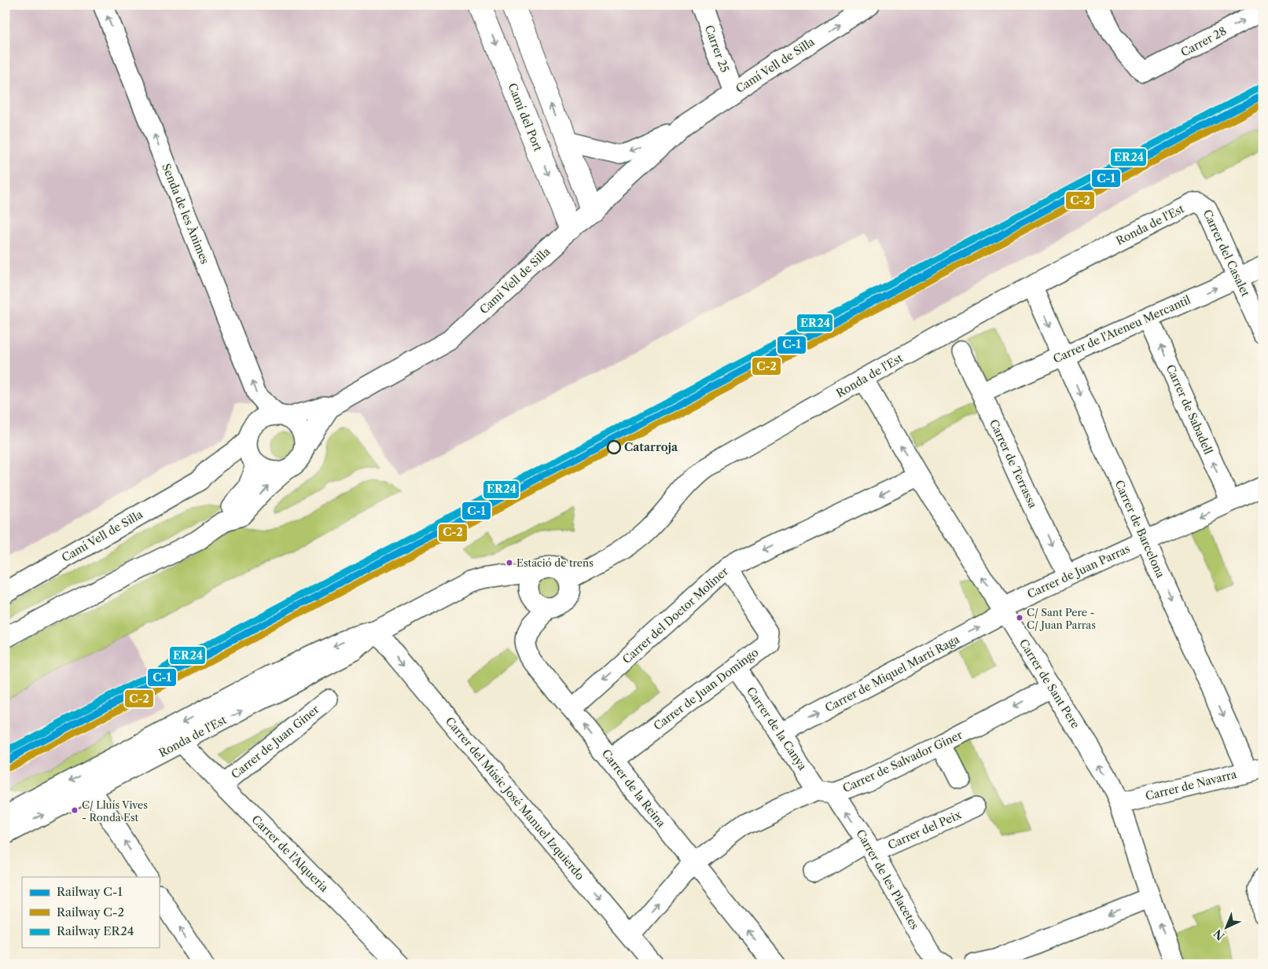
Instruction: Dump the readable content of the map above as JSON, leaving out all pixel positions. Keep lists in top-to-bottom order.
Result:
{
  "streets": {
    "street": [
      "Carrer 28",
      "Carrer 25",
      "Camí Vell de Silla",
      "Camí del Port",
      "Senda de les Ànimes",
      "Ronda de l'Est",
      "Carrer del Casalet",
      "Carrer de l'Ateneu Mercantil",
      "Carrer de Sabadell",
      "Carrer de Terrassa",
      "Carrer de Barcelona",
      "Carrer de Juan Parras",
      "Carrer del Doctor Moliner",
      "Carrer de Miquel Martí Raga",
      "Carrer de Sant Pere",
      "Carrer de Juan Domingo",
      "Carrer de la Canya",
      "Carrer de Juan Giner",
      "Carrer de Salvador Giner",
      "Carrer de Navarra",
      "Carrer de la Reina",
      "Carrer del Músic José Manuel Izquierdo",
      "Carrer del Peix",
      "Carrer de l'Alqueria",
      "Carrer de les Placetes"
    ]
  },
  "crossings": [
    ["Carrer 25", "Camí Vell de Silla"],
    ["Camí Vell de Silla", "Camí del Port"],
    ["Camí Vell de Silla", "Senda de les Ànimes"],
    ["Ronda de l'Est", "Carrer del Casalet"],
    ["Ronda de l'Est", "Carrer de Barcelona"],
    ["Ronda de l'Est", "Carrer de Sant Pere"],
    ["Ronda de l'Est", "Carrer de la Reina"],
    ["Ronda de l'Est", "Carrer del Músic José Manuel Izquierdo"],
    ["Ronda de l'Est", "Carrer de l'Alqueria"],
    ["Carrer del Casalet", "Carrer de l'Ateneu Mercantil"],
    ["Carrer de l'Ateneu Mercantil", "Carrer de Sabadell"],
    ["Carrer de l'Ateneu Mercantil", "Carrer de Terrassa"],
    ["Carrer de l'Ateneu Mercantil", "Carrer de Barcelona"],
    ["Carrer de Sabadell", "Carrer de Juan Parras"],
    ["Carrer de Terrassa", "Carrer de Juan Parras"],
    ["Carrer de Barcelona", "Carrer de Juan Parras"],
    ["Carrer de Barcelona", "Carrer de Navarra"],
    ["Carrer de Juan Parras", "Carrer de Miquel Martí Raga"],
    ["Carrer de Juan Parras", "Carrer de Sant Pere"],
    ["Carrer del Doctor Moliner", "Carrer de Sant Pere"],
    ["Carrer del Doctor Moliner", "Carrer de Juan Domingo"],
    ["Carrer del Doctor Moliner", "Carrer de la Reina"],
    ["Carrer de Miquel Martí Raga", "Carrer de Sant Pere"],
    ["Carrer de Miquel Martí Raga", "Carrer de la Canya"],
    ["Carrer de Sant Pere", "Carrer de Salvador Giner"],
    ["Carrer de Sant Pere", "Carrer de Navarra"],
    ["Carrer de Juan Domingo", "Carrer de la Canya"],
    ["Carrer de Juan Domingo", "Carrer de la Reina"],
    ["Carrer de la Canya", "Carrer de Salvador Giner"],
    ["Carrer de la Canya", "Carrer de les Placetes"],
    ["Carrer de Juan Giner", "Carrer de l'Alqueria"],
    ["Carrer de Salvador Giner", "Carrer de la Reina"],
    ["Carrer de Salvador Giner", "Carrer del Músic José Manuel Izquierdo"],
    ["Carrer de Salvador Giner", "Carrer de les Placetes"],
    ["Carrer del Peix", "Carrer de les Placetes"]
  ],
  "one_way": [
    "Senda de les Ànimes",
    "Carrer de Sabadell",
    "Carrer de Terrassa",
    "Carrer de Barcelona",
    "Carrer del Doctor Moliner",
    "Carrer de Miquel Martí Raga",
    "Carrer de Sant Pere",
    "Carrer de la Reina",
    "Carrer del Músic José Manuel Izquierdo"
  ],
  "places": [
    "Catarroja",
    "Estació de trens",
    "C/ Sant Pere - C/ Juan Parras",
    "C/ Lluís Vives - Ronda Est"
  ],
  "lines": ["rail line ER24", "rail line C-1", "rail line C-2"],
  "legend": ["Railway C-1", "Railway C-2", "Railway ER24"],
  "north": "bottom left"
}
